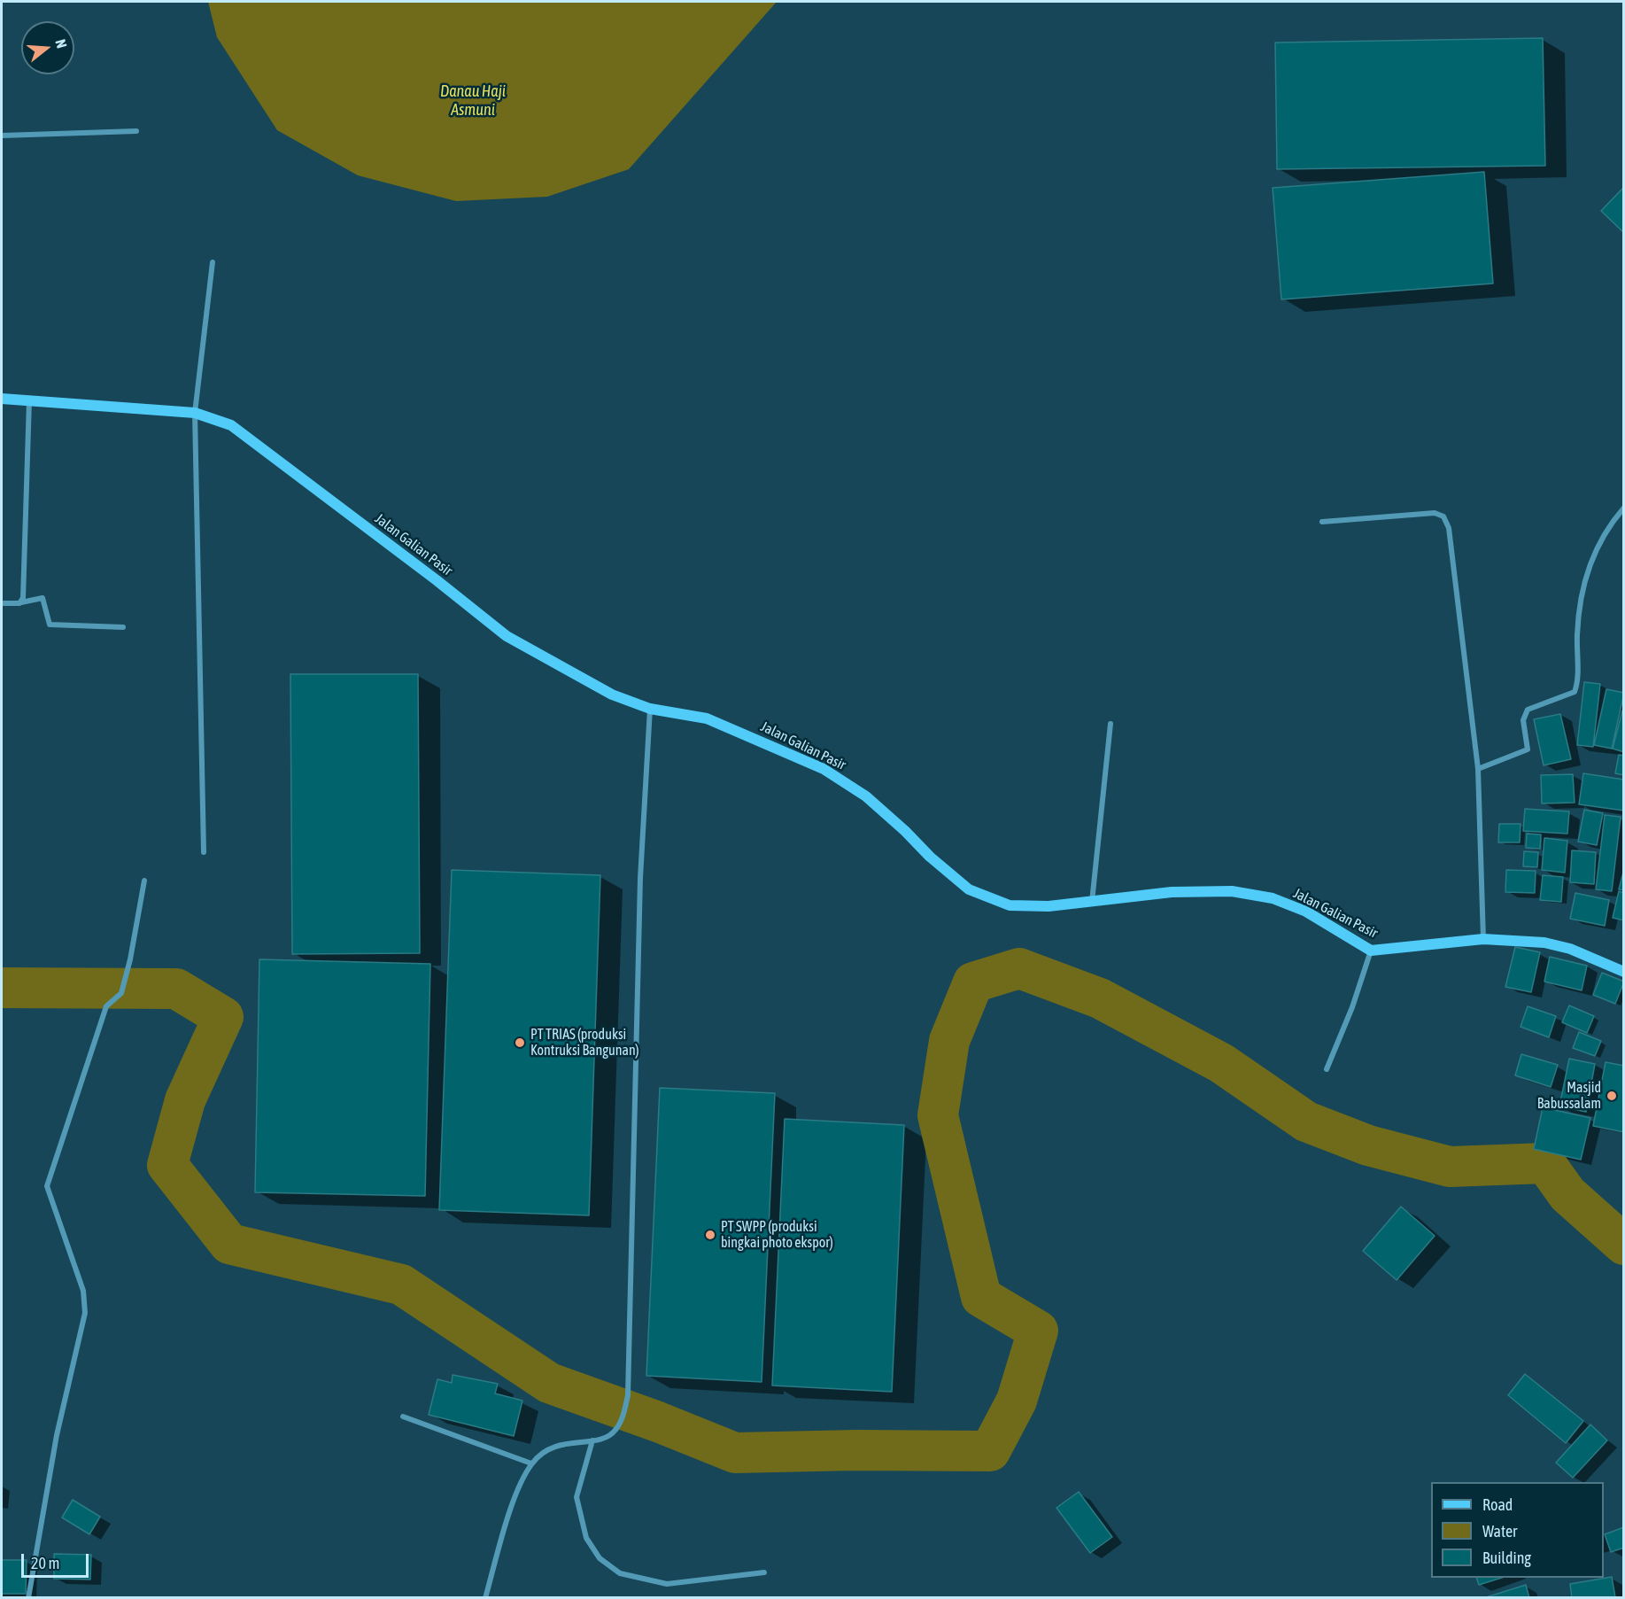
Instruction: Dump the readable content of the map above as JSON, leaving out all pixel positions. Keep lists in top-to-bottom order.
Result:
{
  "streets": {
    "street": ["Jalan Galian Pasir"]
  },
  "water": ["Danau Haji Asmuni"],
  "places": ["PT TRIAS (produksi Kontruksi Bangunan)", "Masjid Babussalam", "PT SWPP (produksi bingkai photo ekspor)"],
  "legend": ["Road", "Water", "Building"],
  "scale_bar": "20 m",
  "north": "right"
}
